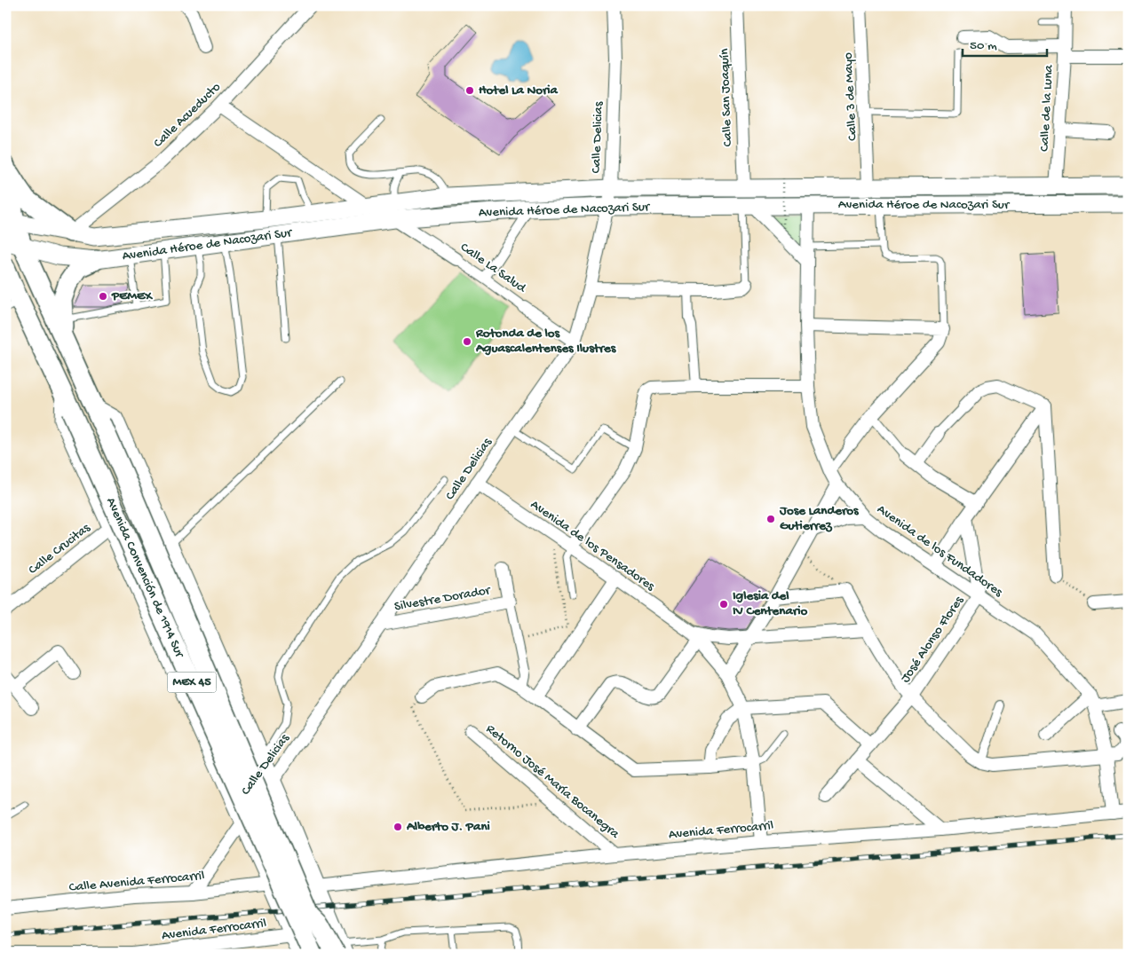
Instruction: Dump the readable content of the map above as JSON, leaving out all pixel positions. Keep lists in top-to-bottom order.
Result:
{
  "streets": {
    "main road": ["Avenida Héroe de Nacozari Sur", "Avenida Convención de 1914 Sur", "MEX 45"],
    "street": [
      "Calle 3 de Mayo",
      "Calle San Joaquín",
      "Calle de la Luna",
      "Calle Acueducto",
      "Calle Delicias",
      "Calle La Salud",
      "Avenida de los Pensadores",
      "Calle Crucitas",
      "Avenida de los Fundadores",
      "Silvestre Dorador",
      "José Alonso Flores",
      "Retorno José María Bocanegra",
      "Avenida Ferrocarril",
      "Calle Avenida Ferrocarril"
    ]
  },
  "crossings": [
    ["Calle 3 de Mayo", "Avenida Héroe de Nacozari Sur"],
    ["Calle San Joaquín", "Avenida Héroe de Nacozari Sur"],
    ["Calle de la Luna", "Avenida Héroe de Nacozari Sur"],
    ["Calle Acueducto", "Avenida Héroe de Nacozari Sur"],
    ["Calle Delicias", "Avenida Héroe de Nacozari Sur"],
    ["Calle Delicias", "Calle La Salud"],
    ["Calle Delicias", "Avenida de los Pensadores"],
    ["Calle Delicias", "Avenida Convención de 1914 Sur"],
    ["Calle Delicias", "Silvestre Dorador"],
    ["Calle Delicias", "Calle Avenida Ferrocarril"],
    ["Avenida Héroe de Nacozari Sur", "Calle La Salud"],
    ["Avenida Héroe de Nacozari Sur", "Avenida de los Fundadores"],
    ["Avenida de los Pensadores", "Avenida Ferrocarril"],
    ["Calle Crucitas", "Avenida Convención de 1914 Sur"],
    ["Avenida de los Fundadores", "José Alonso Flores"],
    ["Avenida de los Fundadores", "Avenida Ferrocarril"],
    ["Avenida Convención de 1914 Sur", "Avenida Ferrocarril"],
    ["Avenida Convención de 1914 Sur", "Calle Avenida Ferrocarril"],
    ["Retorno José María Bocanegra", "Avenida Ferrocarril"]
  ],
  "places": [
    "Hotel La Noria",
    "PEMEX",
    "Rotonda de los Aguascalentenses Ilustres",
    "Jose Landeros Gutierrez",
    "Iglesia del IV Centenario",
    "Alberto J. Pani"
  ],
  "scale_bar": "50 m"
}
